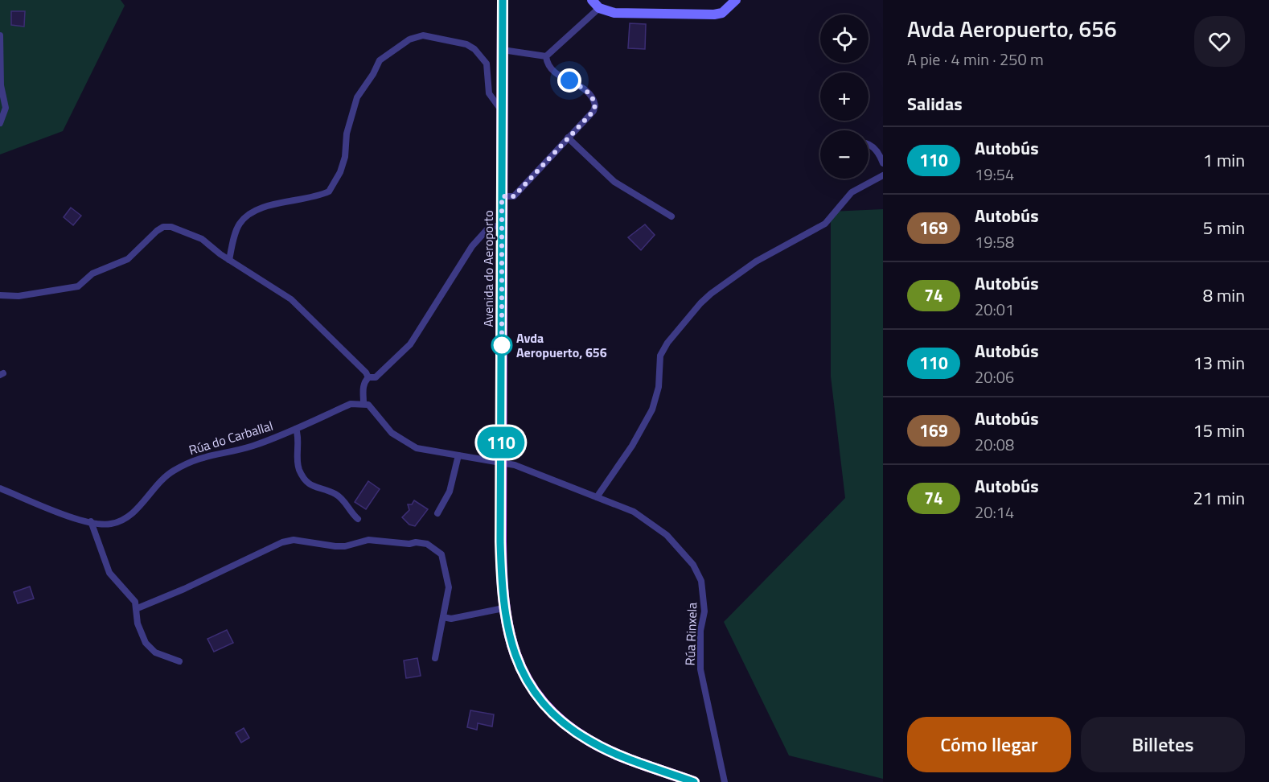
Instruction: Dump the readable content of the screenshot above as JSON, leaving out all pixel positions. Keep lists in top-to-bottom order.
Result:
{
  "streets": {
    "main road": ["Avenida do Aeroporto"],
    "street": ["Rúa do Carballal", "Rúa Rinxela"]
  },
  "crossings": [
    ["Avenida do Aeroporto", "Rúa Rinxela"]
  ],
  "places": ["Avda Aeropuerto, 656"],
  "lines": ["bus line 110"],
  "page": {
    "on_map": "110",
    "heading": [
      ["Avda Aeropuerto, 656", "A pie · 4 min · 250 m"],
      "Salidas"
    ],
    "map_buttons": ["+", "−"],
    "list": [
      {
        "mark": "110",
        "name": "Autobús",
        "note": "19:54",
        "value": "1 min"
      },
      {
        "mark": "169",
        "name": "Autobús",
        "note": "19:58",
        "value": "5 min"
      },
      {
        "mark": "74",
        "name": "Autobús",
        "note": "20:01",
        "value": "8 min"
      },
      {
        "mark": "110",
        "name": "Autobús",
        "note": "20:06",
        "value": "13 min"
      },
      {
        "mark": "169",
        "name": "Autobús",
        "note": "20:08",
        "value": "15 min"
      },
      {
        "mark": "74",
        "name": "Autobús",
        "note": "20:14",
        "value": "21 min"
      }
    ],
    "buttons": ["Cómo llegar", "Billetes"]
  }
}
